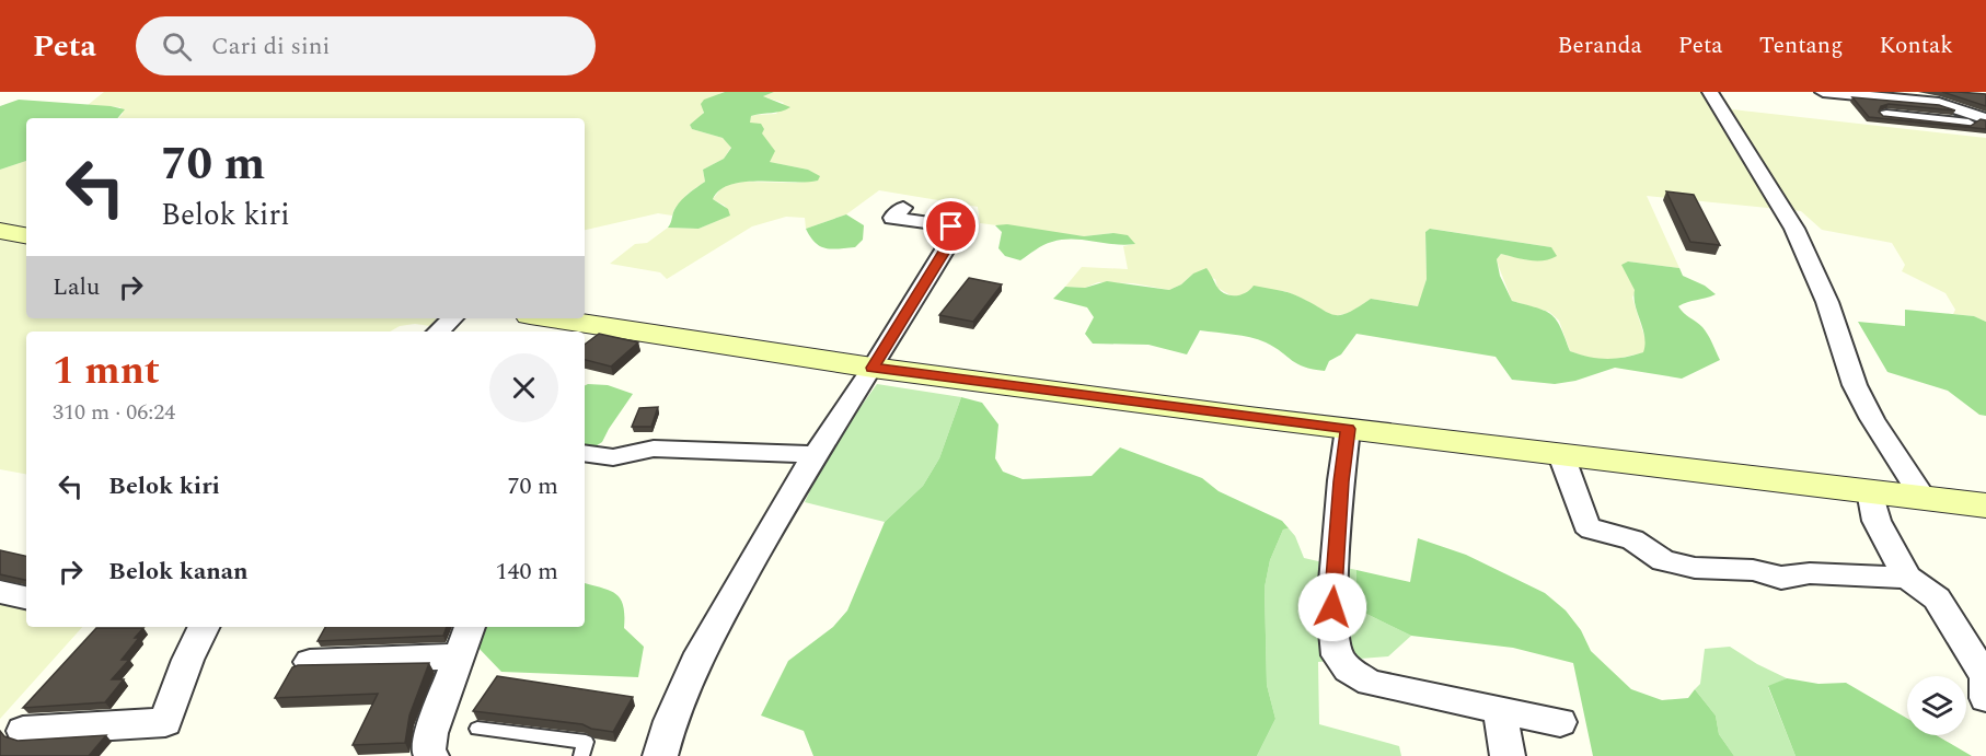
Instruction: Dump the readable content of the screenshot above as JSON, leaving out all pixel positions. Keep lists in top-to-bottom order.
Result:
{
  "page": {
    "header": "Peta",
    "search": "Cari di sini",
    "nav": [
      "Beranda",
      "Peta",
      "Tentang",
      "Kontak"
    ],
    "turn": ["70 m", "Belok kiri"],
    "then": "Lalu",
    "heading": ["1 mnt", "310 m · 06:24"],
    "list": [
      {
        "name": "Belok kiri",
        "value": "70 m"
      },
      {
        "name": "Belok kanan",
        "value": "140 m"
      }
    ]
  }
}
